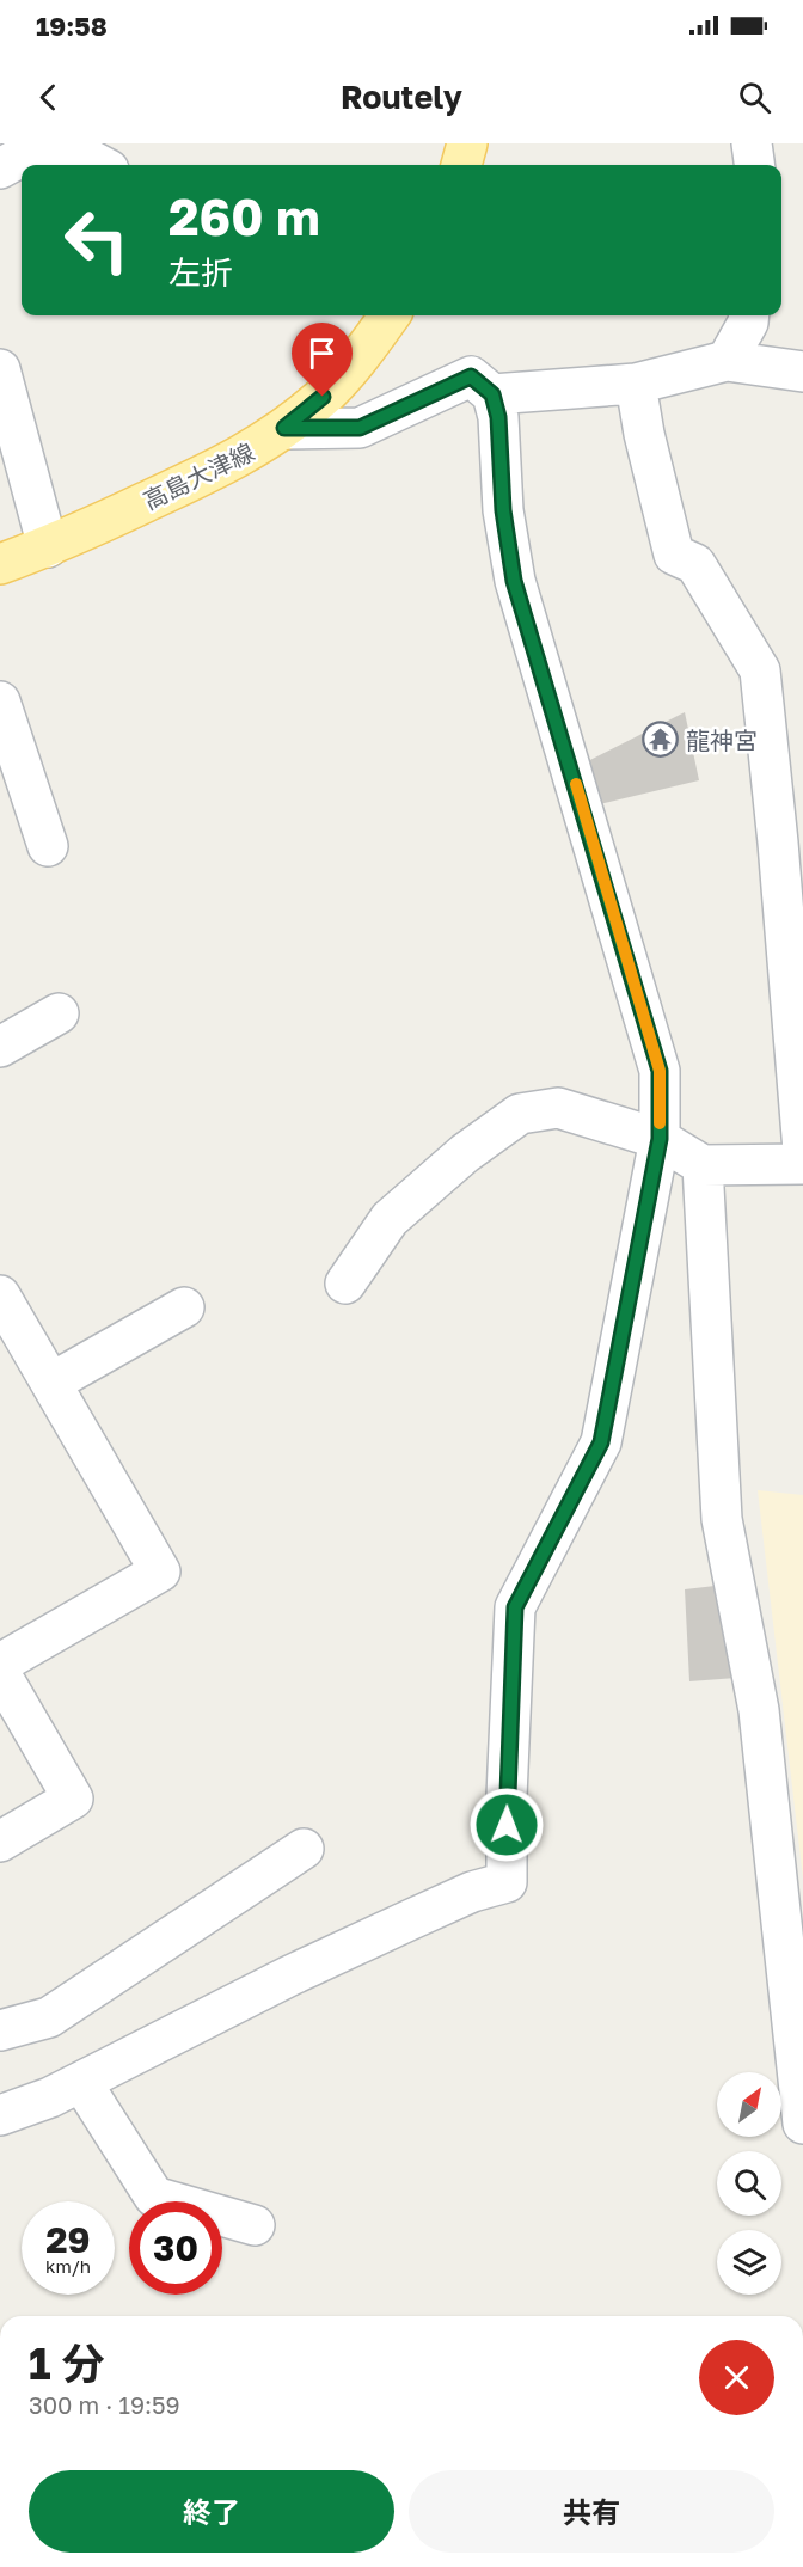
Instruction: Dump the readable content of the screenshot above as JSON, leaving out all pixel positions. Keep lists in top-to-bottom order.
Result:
{
  "streets": {
    "main road": ["高島大津線"]
  },
  "places": {
    "temple": ["龍神宮"]
  },
  "north": "top right",
  "page": {
    "status": "19:58",
    "header": "Routely",
    "turn": ["260 m", "左折"],
    "speed": "29 km/h",
    "limit": "30",
    "heading": ["1 分", "300 m · 19:59"],
    "buttons": ["終了", "共有"]
  }
}
